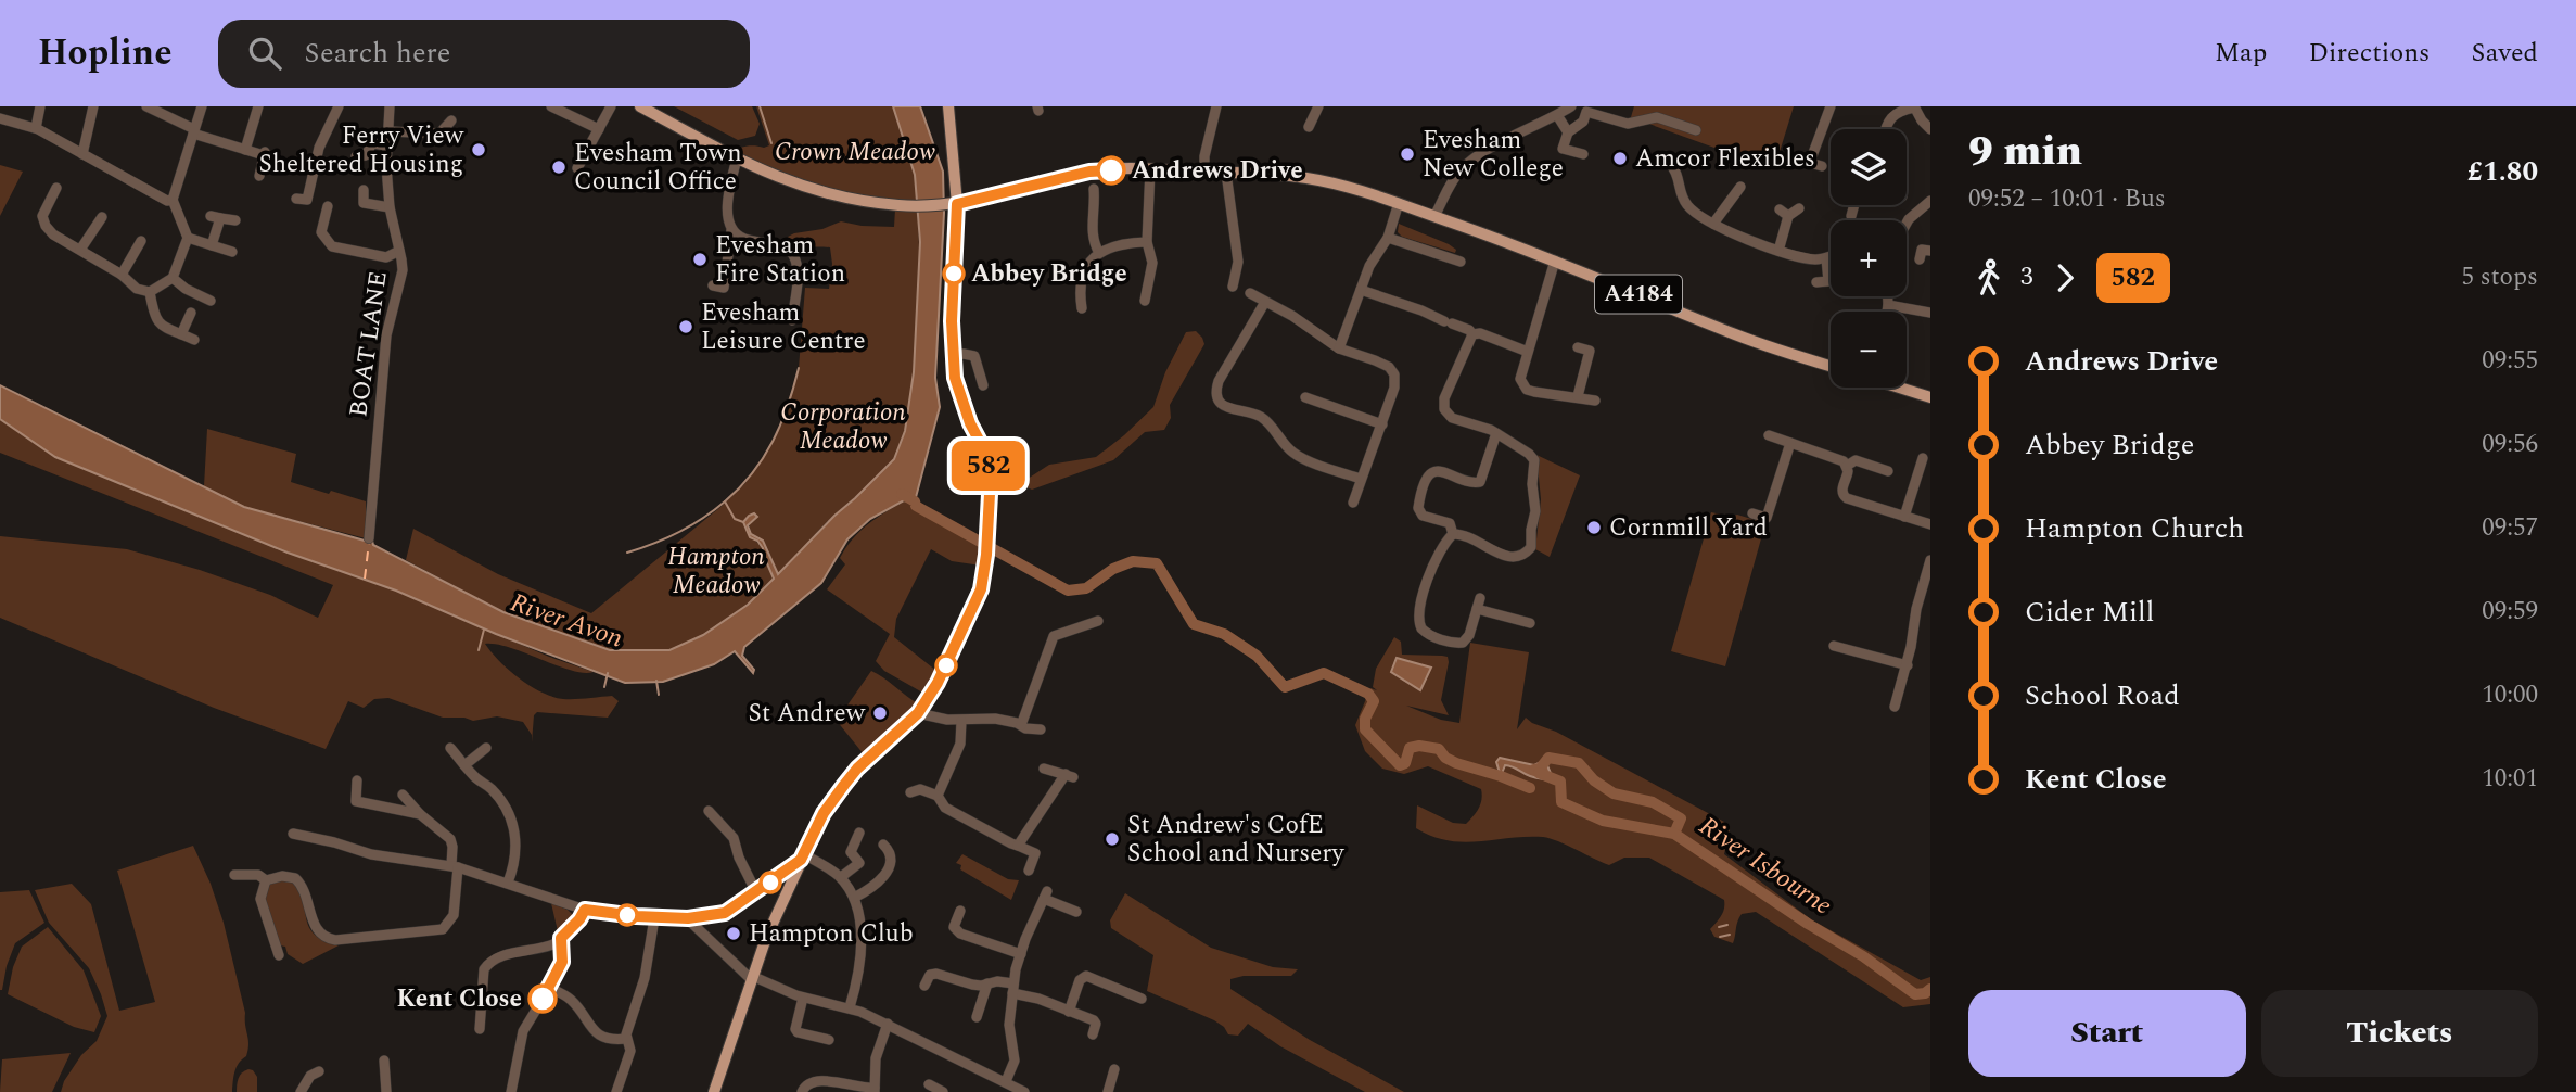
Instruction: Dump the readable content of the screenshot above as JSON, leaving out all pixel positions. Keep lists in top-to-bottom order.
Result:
{
  "streets": {
    "main road": ["A4184"],
    "street": ["BOAT LANE"]
  },
  "water": ["River Avon", "River Isbourne"],
  "parks": ["Crown Meadow", "Corporation Meadow", "Hampton Meadow"],
  "places": [
    "Ferry View Sheltered Housing",
    "Evesham New College",
    "Amcor Flexibles",
    "Evesham Town Council Office",
    "Andrews Drive",
    "Evesham Fire Station",
    "Abbey Bridge",
    "Evesham Leisure Centre",
    "Cornmill Yard",
    "St Andrew",
    "St Andrew's CofE School and Nursery",
    "Hampton Club",
    "Kent Close"
  ],
  "lines": ["bus line 582"],
  "page": {
    "header": "Hopline",
    "search": "Search here",
    "nav": ["Map", "Directions", "Saved"],
    "on_map": "582",
    "heading": ["9 min", "09:52 – 10:01 · Bus", "£1.80"],
    "map_buttons": ["+", "−"],
    "legs": ["3", "582", "5 stops"],
    "list": [
      {
        "name": "Andrews Drive",
        "value": "09:55"
      },
      {
        "name": "Abbey Bridge",
        "value": "09:56"
      },
      {
        "name": "Hampton Church",
        "value": "09:57"
      },
      {
        "name": "Cider Mill",
        "value": "09:59"
      },
      {
        "name": "School Road",
        "value": "10:00"
      },
      {
        "name": "Kent Close",
        "value": "10:01"
      }
    ],
    "buttons": ["Start", "Tickets"]
  }
}
